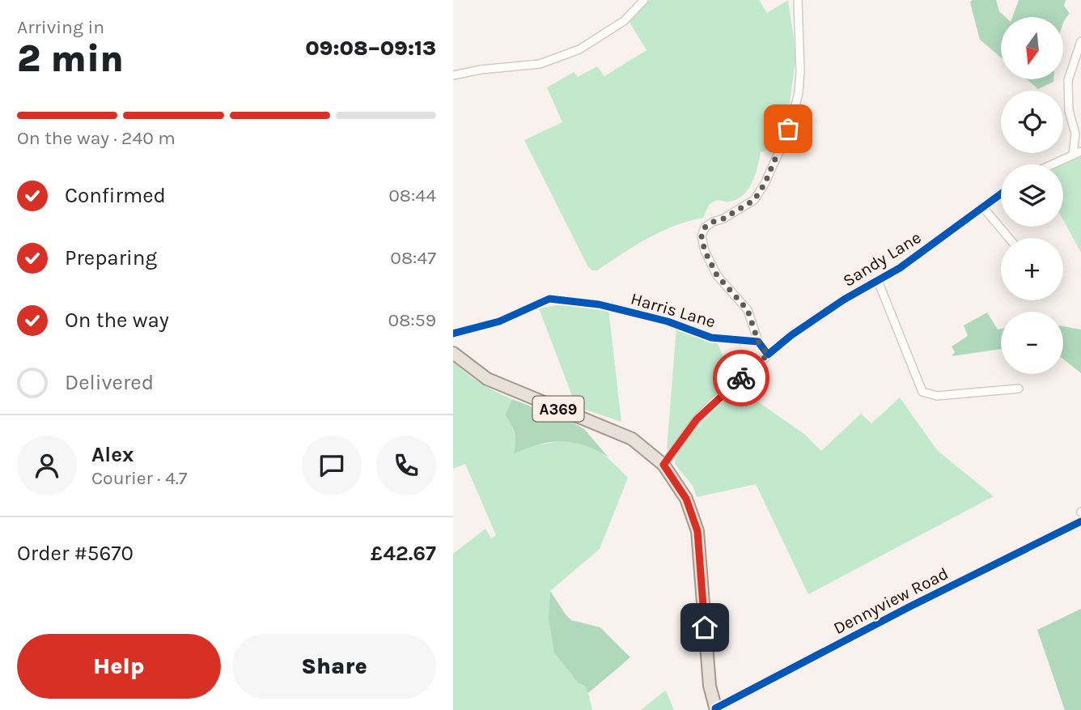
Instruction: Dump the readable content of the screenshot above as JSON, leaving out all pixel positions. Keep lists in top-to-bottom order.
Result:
{
  "streets": {
    "main road": ["A369"],
    "street": ["Sandy Lane", "Harris Lane", "Dennyview Road"]
  },
  "crossings": [
    ["Sandy Lane", "A369"],
    ["A369", "Dennyview Road"]
  ],
  "north": "bottom",
  "page": {
    "heading": ["2 min", "Arriving in", "09:08–09:13"],
    "panel": [
      "Alex",
      "Courier · 4.7",
      "Order #5670",
      "£42.67"
    ],
    "map_buttons": ["+", "−"],
    "bar": "On the way · 240 m",
    "list": [
      ["Confirmed", "08:44"],
      ["Preparing", "08:47"],
      ["On the way", "08:59"],
      "Delivered"
    ],
    "buttons": ["Help", "Share"]
  }
}
